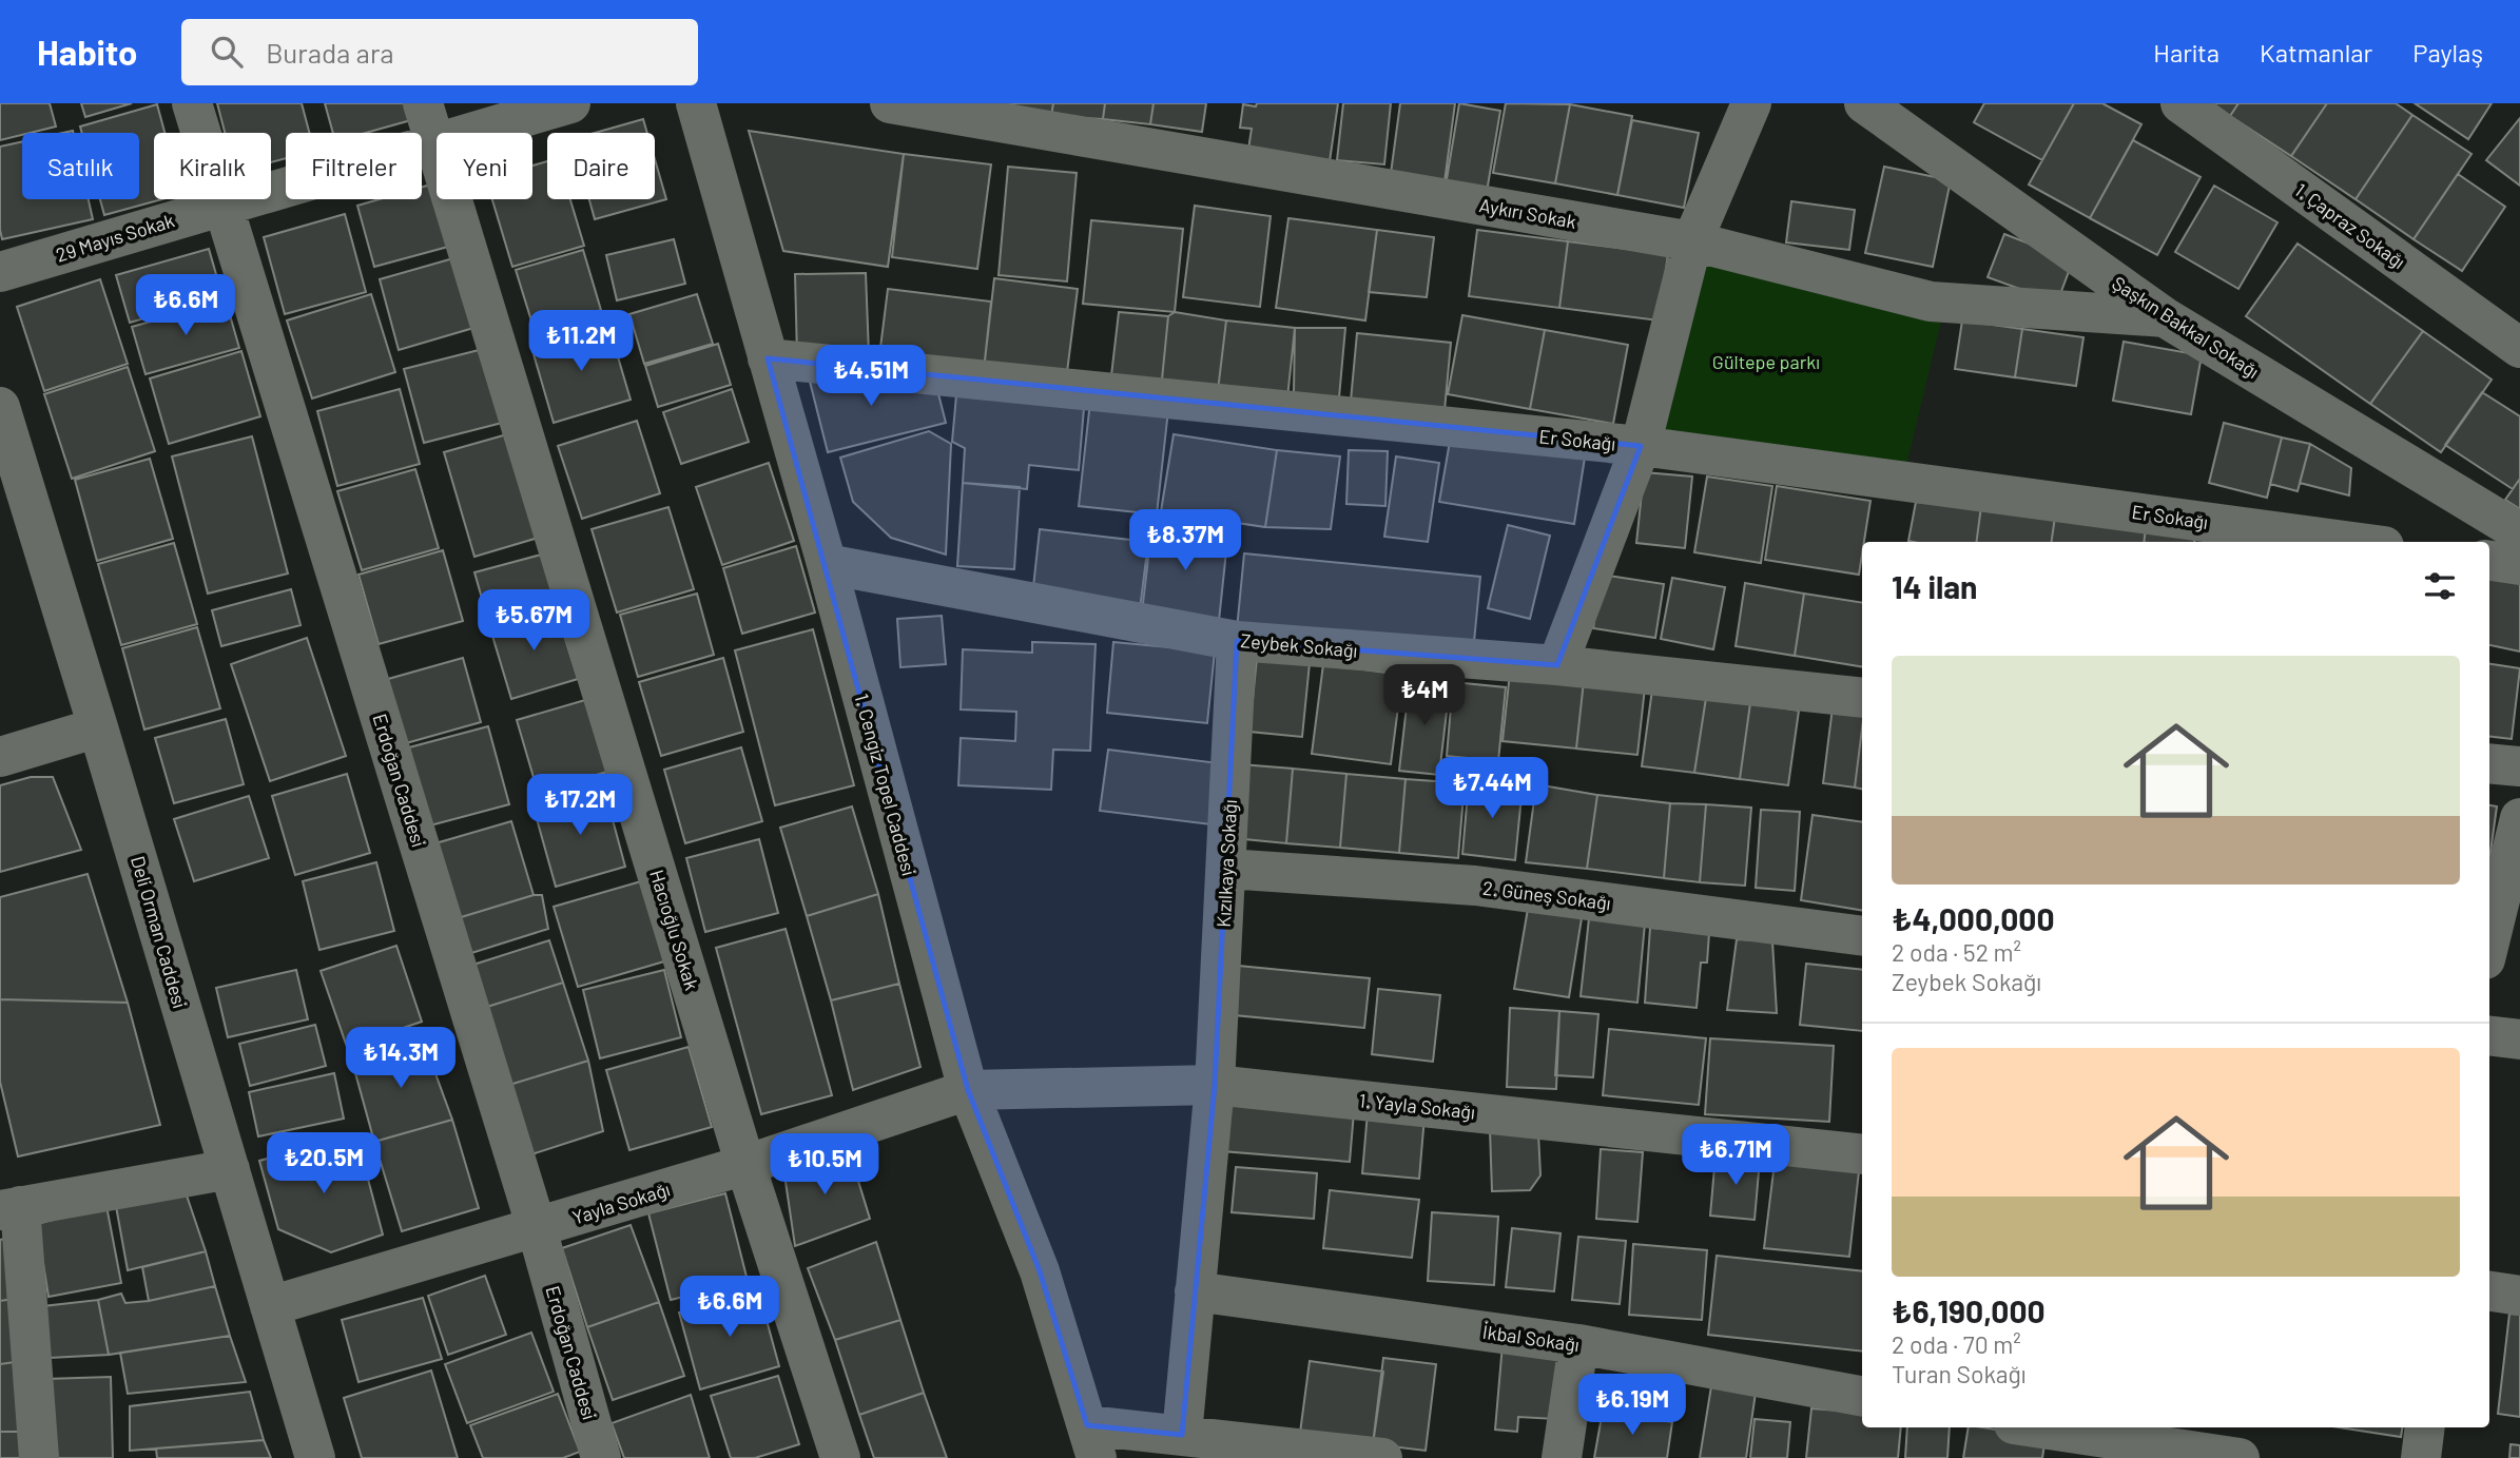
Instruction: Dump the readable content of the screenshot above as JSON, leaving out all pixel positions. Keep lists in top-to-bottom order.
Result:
{
  "streets": {
    "street": [
      "Aykırı Sokak",
      "1. Çapraz Sokağı",
      "29 Mayıs Sokak",
      "Şaşkın Bakkal Sokağı",
      "Er Sokağı",
      "Zeybek Sokağı",
      "Erdoğan Caddesi",
      "1. Cengiz Topel Caddesi",
      "Kızılkaya Sokağı",
      "2. Güneş Sokağı",
      "Hacıoğlu Sokak",
      "Deli Orman Caddesi",
      "1. Yayla Sokağı",
      "Yayla Sokağı",
      "İkbal Sokağı"
    ]
  },
  "crossings": [
    ["Aykırı Sokak", "Şaşkın Bakkal Sokağı"],
    ["29 Mayıs Sokak", "Erdoğan Caddesi"],
    ["29 Mayıs Sokak", "Hacıoğlu Sokak"],
    ["Er Sokağı", "1. Cengiz Topel Caddesi"],
    ["Zeybek Sokağı", "1. Cengiz Topel Caddesi"],
    ["Zeybek Sokağı", "Kızılkaya Sokağı"],
    ["Erdoğan Caddesi", "Yayla Sokağı"],
    ["1. Cengiz Topel Caddesi", "1. Yayla Sokağı"],
    ["1. Cengiz Topel Caddesi", "Yayla Sokağı"],
    ["Kızılkaya Sokağı", "2. Güneş Sokağı"],
    ["Kızılkaya Sokağı", "1. Yayla Sokağı"],
    ["Kızılkaya Sokağı", "İkbal Sokağı"],
    ["Hacıoğlu Sokak", "Yayla Sokağı"],
    ["Deli Orman Caddesi", "Yayla Sokağı"],
    ["1. Yayla Sokağı", "Yayla Sokağı"]
  ],
  "parks": ["Gültepe parkı"],
  "page": {
    "header": "Habito",
    "search": "Burada ara",
    "nav": ["Harita", "Katmanlar", "Paylaş"],
    "chip": [
      "Satılık",
      "Kiralık",
      "Filtreler",
      "Yeni",
      "Daire"
    ],
    "price": [
      "₺6.6M",
      "₺11.2M",
      "₺4.51M",
      "₺8.37M",
      "₺5.67M",
      "₺4M",
      "₺7.44M",
      "₺17.2M",
      "₺14.3M",
      "₺6.71M",
      "₺20.5M",
      "₺10.5M",
      "₺6.6M",
      "₺6.19M"
    ],
    "heading": "14 ilan",
    "list": [
      {
        "name": "₺4,000,000",
        "note": "2 oda · 52 m² · Zeybek Sokağı"
      },
      {
        "name": "₺6,190,000",
        "note": "2 oda · 70 m² · Turan Sokağı"
      }
    ]
  }
}
